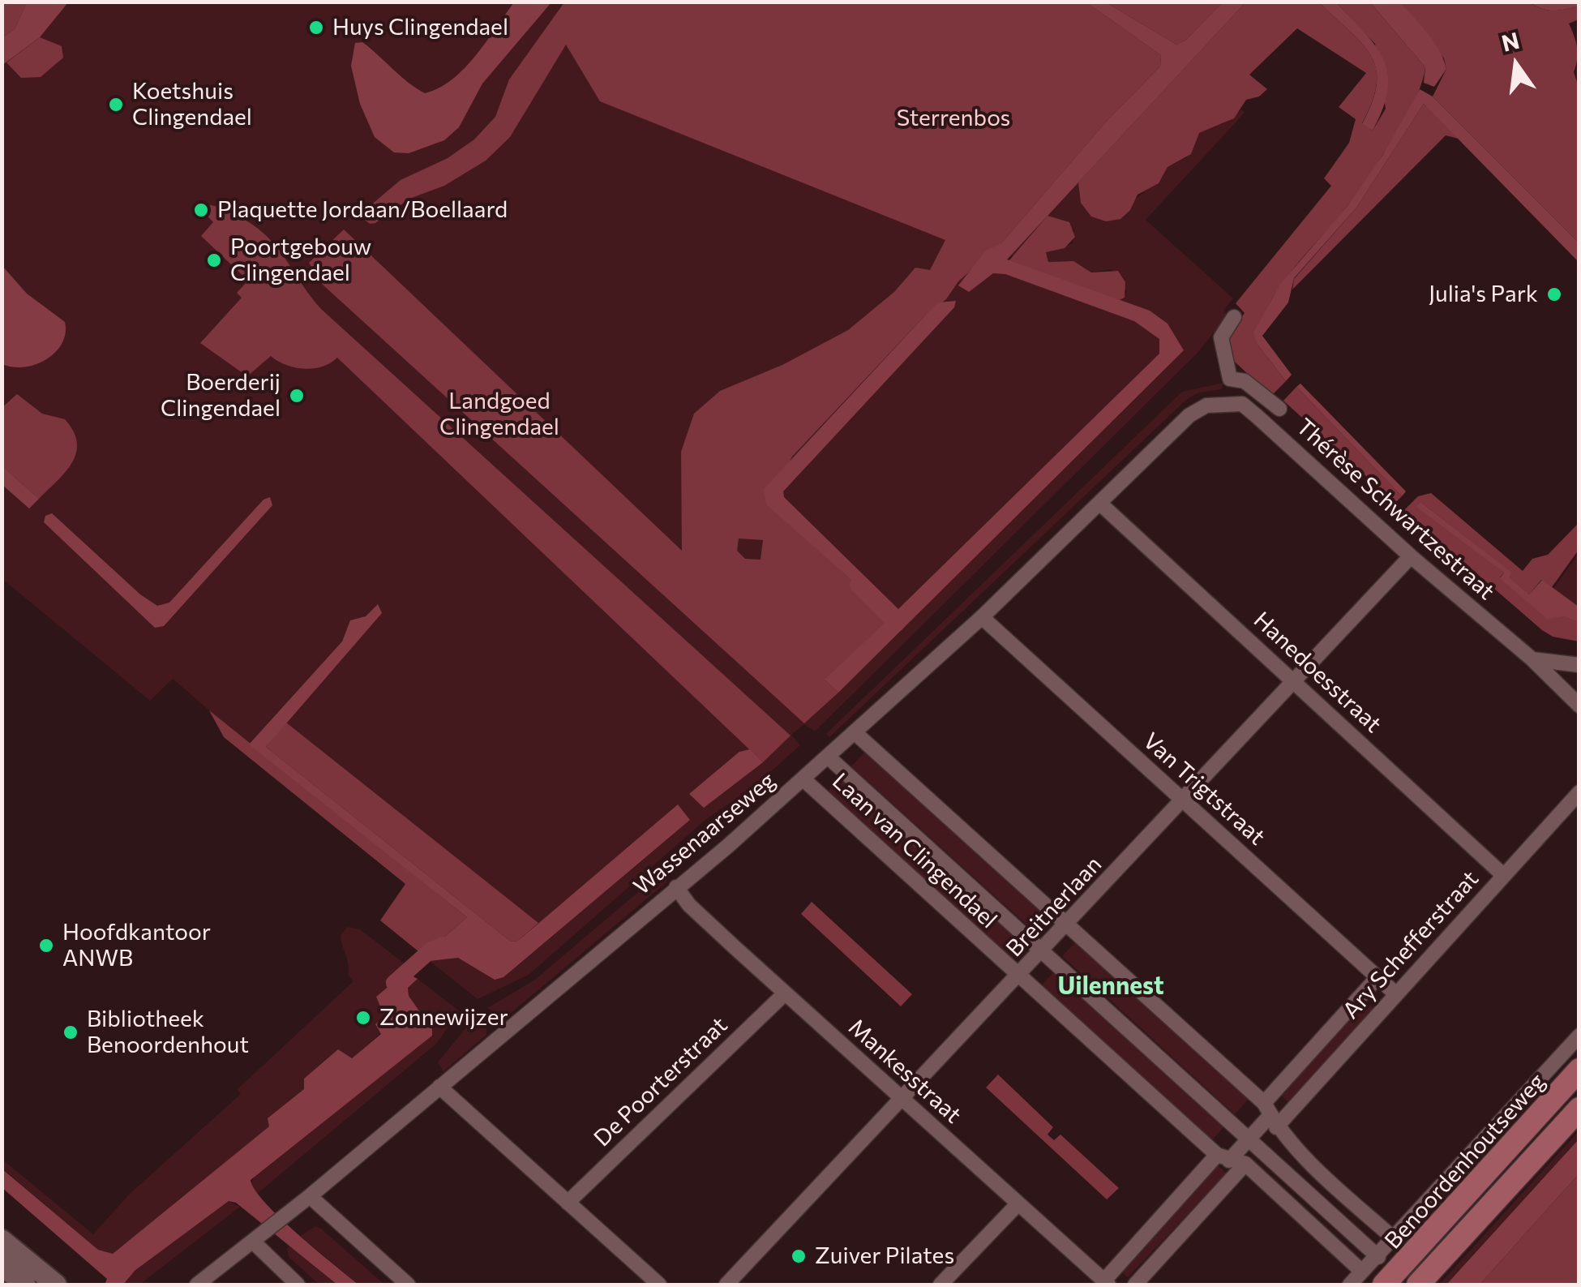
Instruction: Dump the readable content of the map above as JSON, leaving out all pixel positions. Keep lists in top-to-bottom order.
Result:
{
  "streets": {
    "main road": ["Benoordenhoutseweg"],
    "street": [
      "Thérèse Schwartzestraat",
      "Hanedoesstraat",
      "Van Trigtstraat",
      "Wassenaarseweg",
      "Laan van Clingendael",
      "Breitnerlaan",
      "Ary Schefferstraat",
      "Mankesstraat",
      "De Poorterstraat"
    ]
  },
  "crossings": [
    ["Thérèse Schwartzestraat", "Wassenaarseweg"],
    ["Thérèse Schwartzestraat", "Breitnerlaan"],
    ["Hanedoesstraat", "Wassenaarseweg"],
    ["Hanedoesstraat", "Breitnerlaan"],
    ["Hanedoesstraat", "Ary Schefferstraat"],
    ["Van Trigtstraat", "Wassenaarseweg"],
    ["Van Trigtstraat", "Breitnerlaan"],
    ["Van Trigtstraat", "Ary Schefferstraat"],
    ["Wassenaarseweg", "Laan van Clingendael"],
    ["Wassenaarseweg", "Mankesstraat"],
    ["Laan van Clingendael", "Breitnerlaan"],
    ["Laan van Clingendael", "Ary Schefferstraat"],
    ["Laan van Clingendael", "Benoordenhoutseweg"],
    ["Breitnerlaan", "Mankesstraat"],
    ["Ary Schefferstraat", "Mankesstraat"],
    ["Mankesstraat", "De Poorterstraat"]
  ],
  "districts": ["Uilennest"],
  "parks": ["Sterrenbos", "Landgoed Clingendael"],
  "places": [
    "Huys Clingendael",
    "Koetshuis Clingendael",
    "Plaquette Jordaan/Boellaard",
    "Poortgebouw Clingendael",
    "Julia's Park",
    "Boerderij Clingendael",
    "Hoofdkantoor ANWB",
    "Zonnewijzer",
    "Bibliotheek Benoordenhout",
    "Zuiver Pilates"
  ],
  "north": "top"
}
